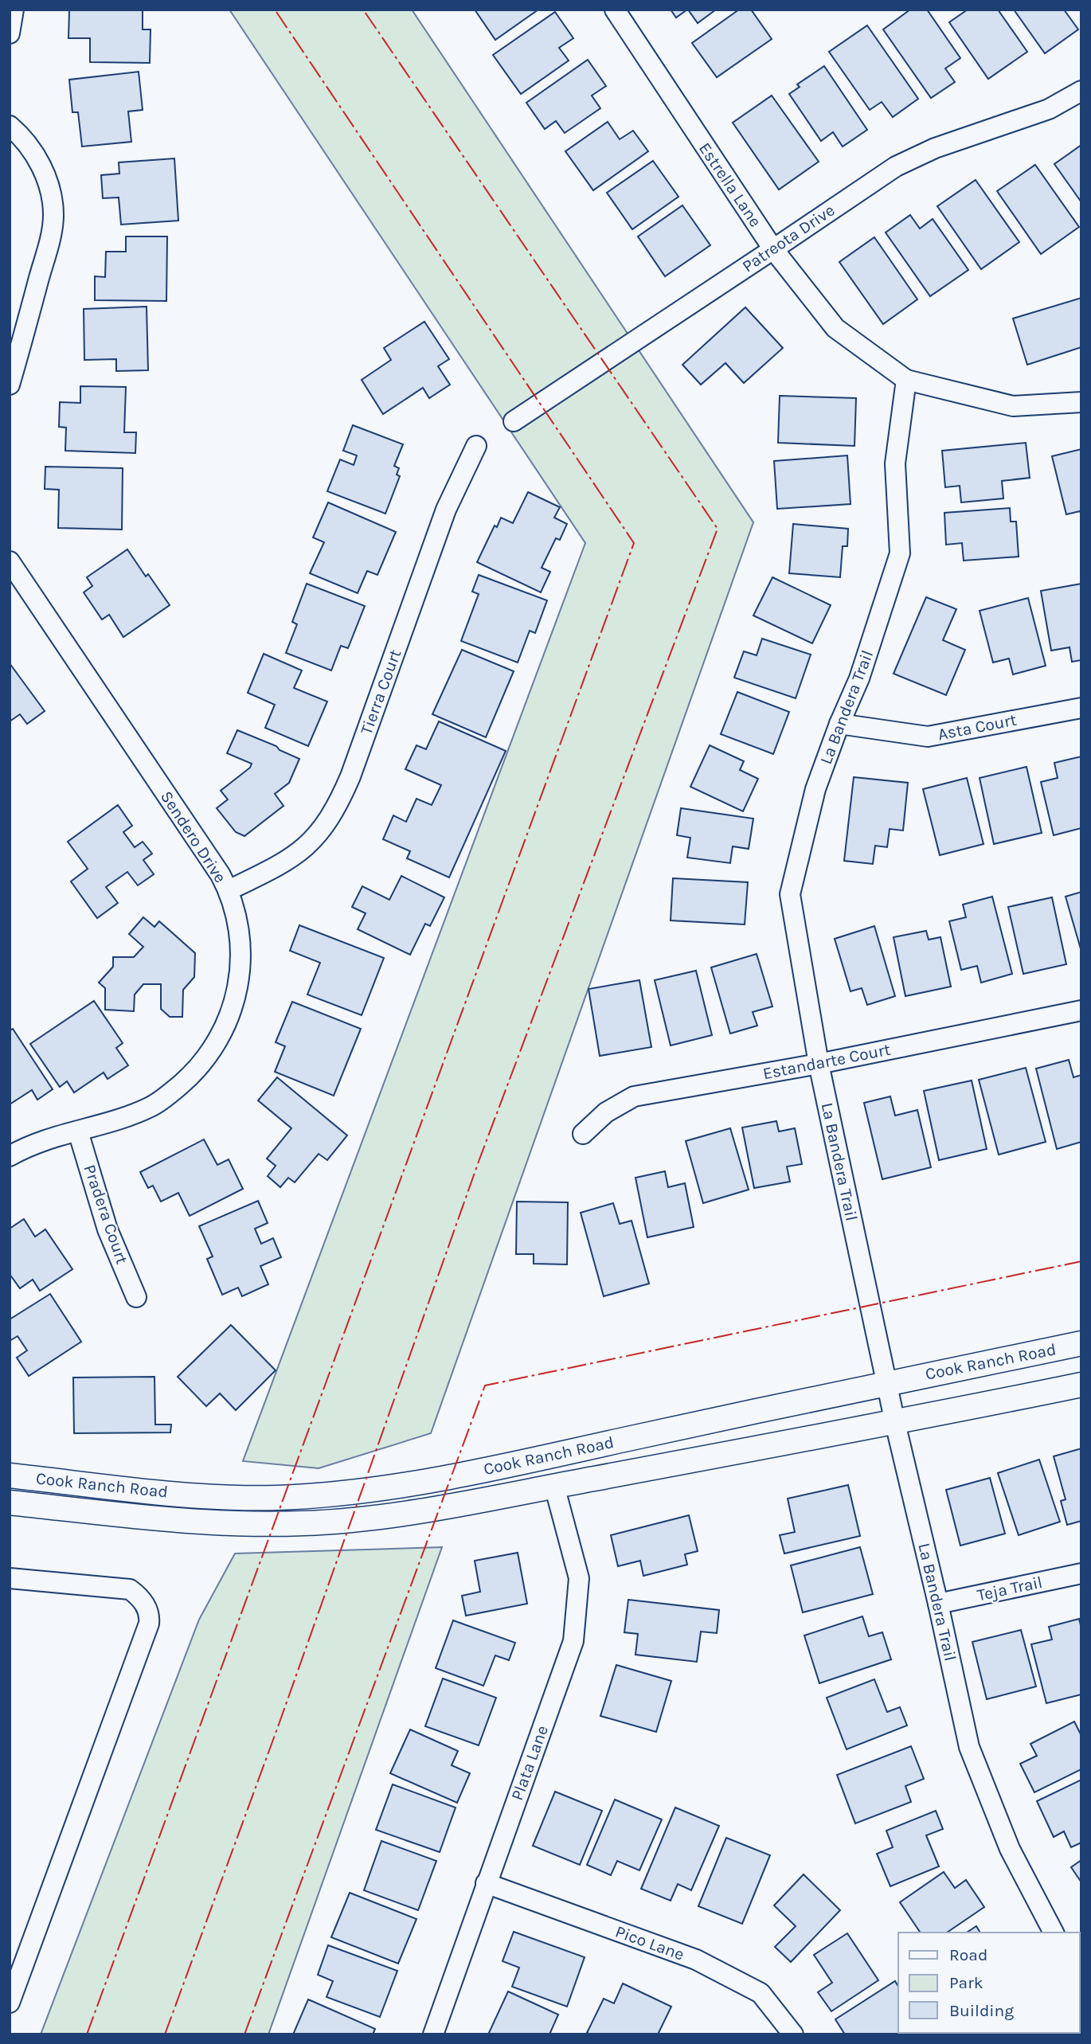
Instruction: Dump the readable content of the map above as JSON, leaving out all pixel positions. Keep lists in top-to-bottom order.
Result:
{
  "streets": {
    "street": [
      "Estrella Lane",
      "Patreota Drive",
      "Tierra Court",
      "La Bandera Trail",
      "Asta Court",
      "Sendero Drive",
      "Estandarte Court",
      "Pradera Court",
      "Cook Ranch Road",
      "Teja Trail",
      "Plata Lane",
      "Pico Lane"
    ]
  },
  "crossings": [
    ["Estrella Lane", "Patreota Drive"],
    ["Estrella Lane", "La Bandera Trail"],
    ["Tierra Court", "Sendero Drive"],
    ["La Bandera Trail", "Asta Court"],
    ["La Bandera Trail", "Estandarte Court"],
    ["La Bandera Trail", "Cook Ranch Road"],
    ["La Bandera Trail", "Teja Trail"],
    ["Sendero Drive", "Pradera Court"],
    ["Cook Ranch Road", "Plata Lane"],
    ["Plata Lane", "Pico Lane"]
  ],
  "legend": ["Road", "Park", "Building"]
}
